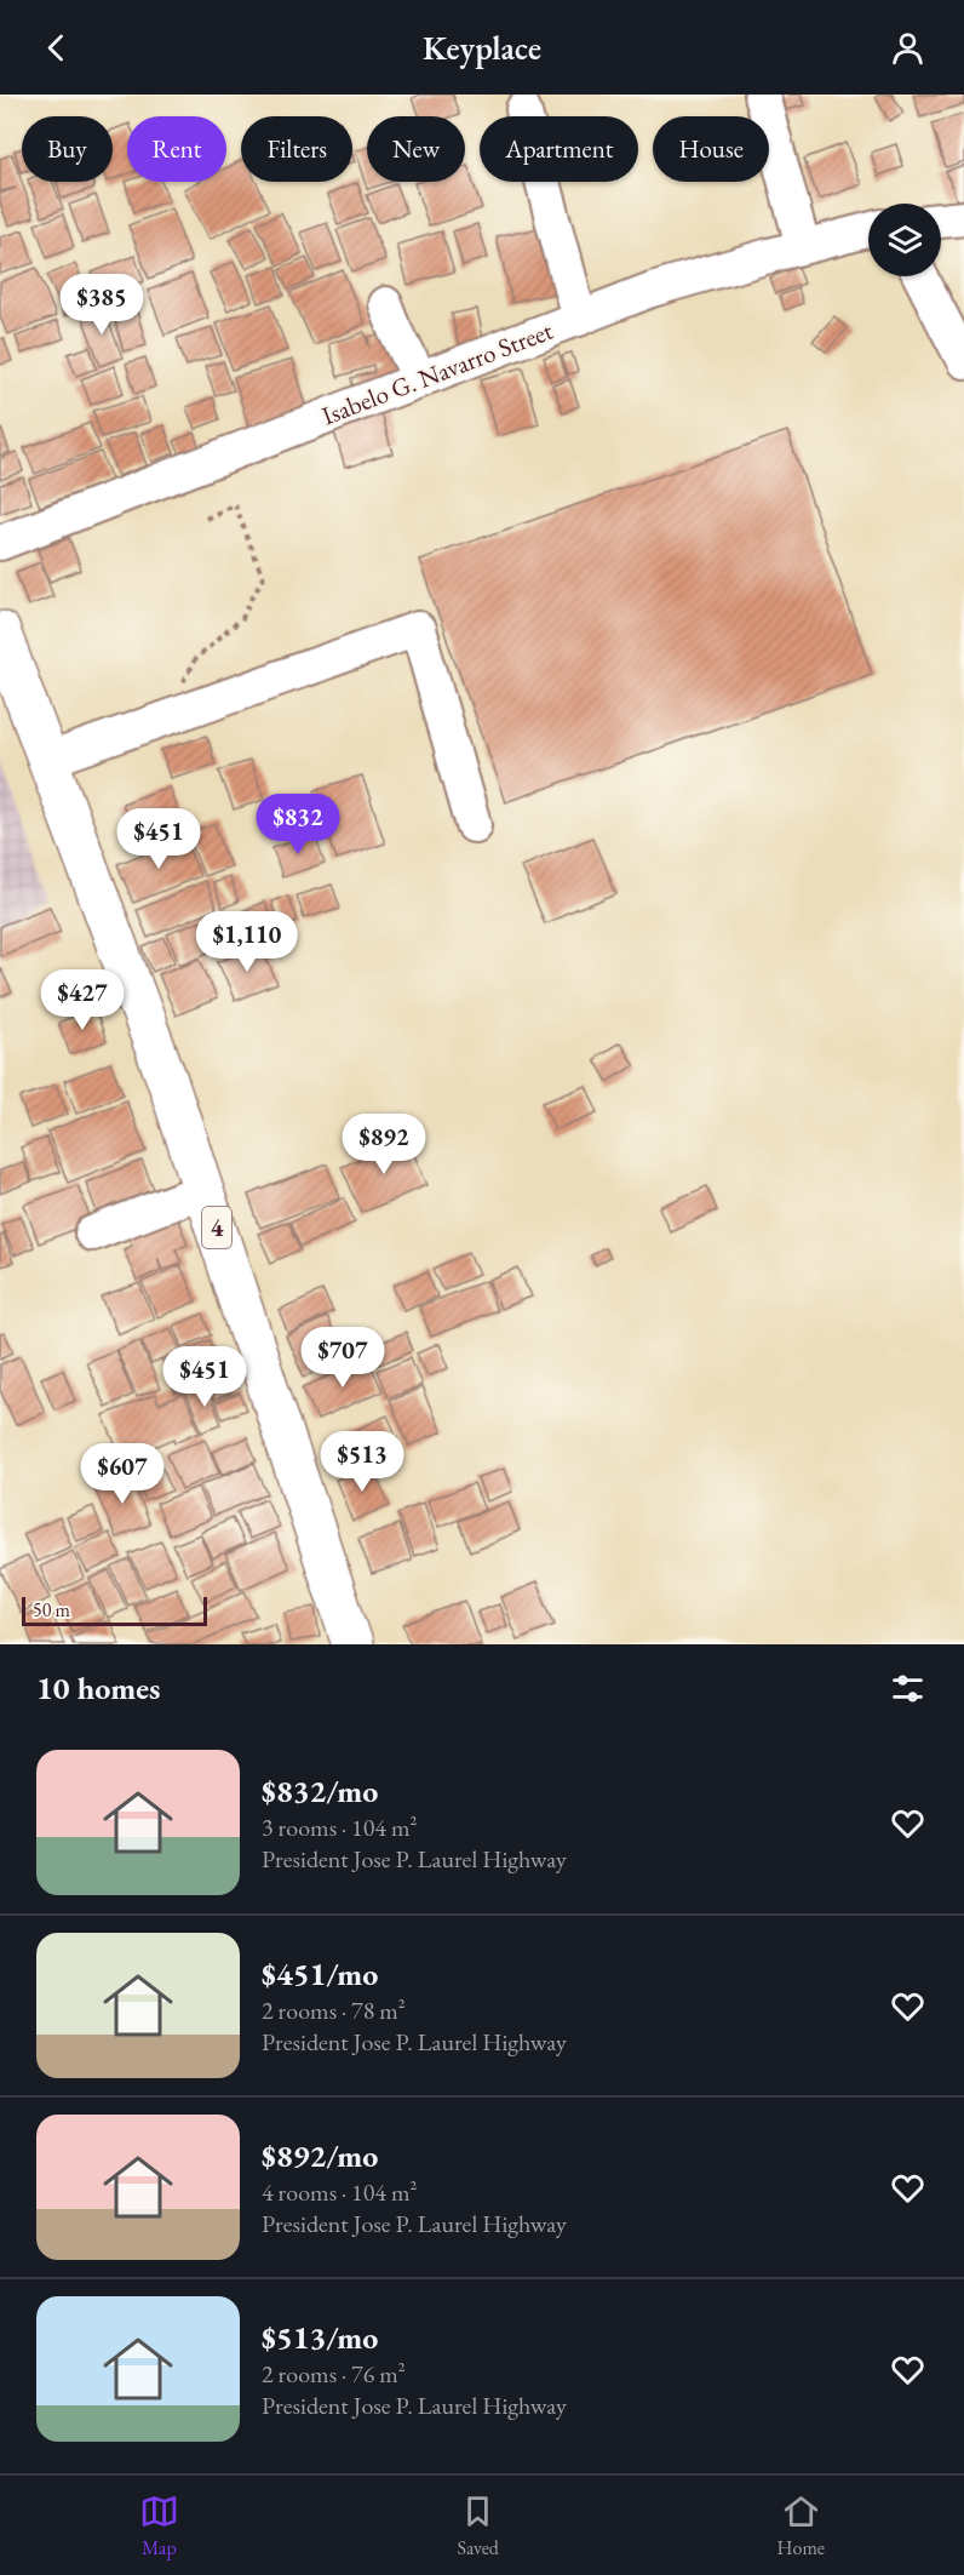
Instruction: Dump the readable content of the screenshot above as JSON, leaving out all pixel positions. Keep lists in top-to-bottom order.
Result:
{
  "streets": {
    "highway": ["4"],
    "street": ["Isabelo G. Navarro Street"]
  },
  "scale_bar": "50 m",
  "page": {
    "header": "Keyplace",
    "chip": [
      "Buy",
      "Rent",
      "Filters",
      "New",
      "Apartment",
      "House"
    ],
    "price": [
      "$385",
      "$832",
      "$451",
      "$1,110",
      "$427",
      "$892",
      "$707",
      "$451",
      "$513",
      "$607"
    ],
    "scale": "50 m",
    "heading": "10 homes",
    "list": [
      {
        "name": "$832/mo",
        "note": "3 rooms · 104 m² · President Jose P. Laurel Highway"
      },
      {
        "name": "$451/mo",
        "note": "2 rooms · 78 m² · President Jose P. Laurel Highway"
      },
      {
        "name": "$892/mo",
        "note": "4 rooms · 104 m² · President Jose P. Laurel Highway"
      },
      {
        "name": "$513/mo",
        "note": "2 rooms · 76 m² · President Jose P. Laurel Highway"
      }
    ],
    "tabs": ["Map", "Saved", "Home"]
  }
}
